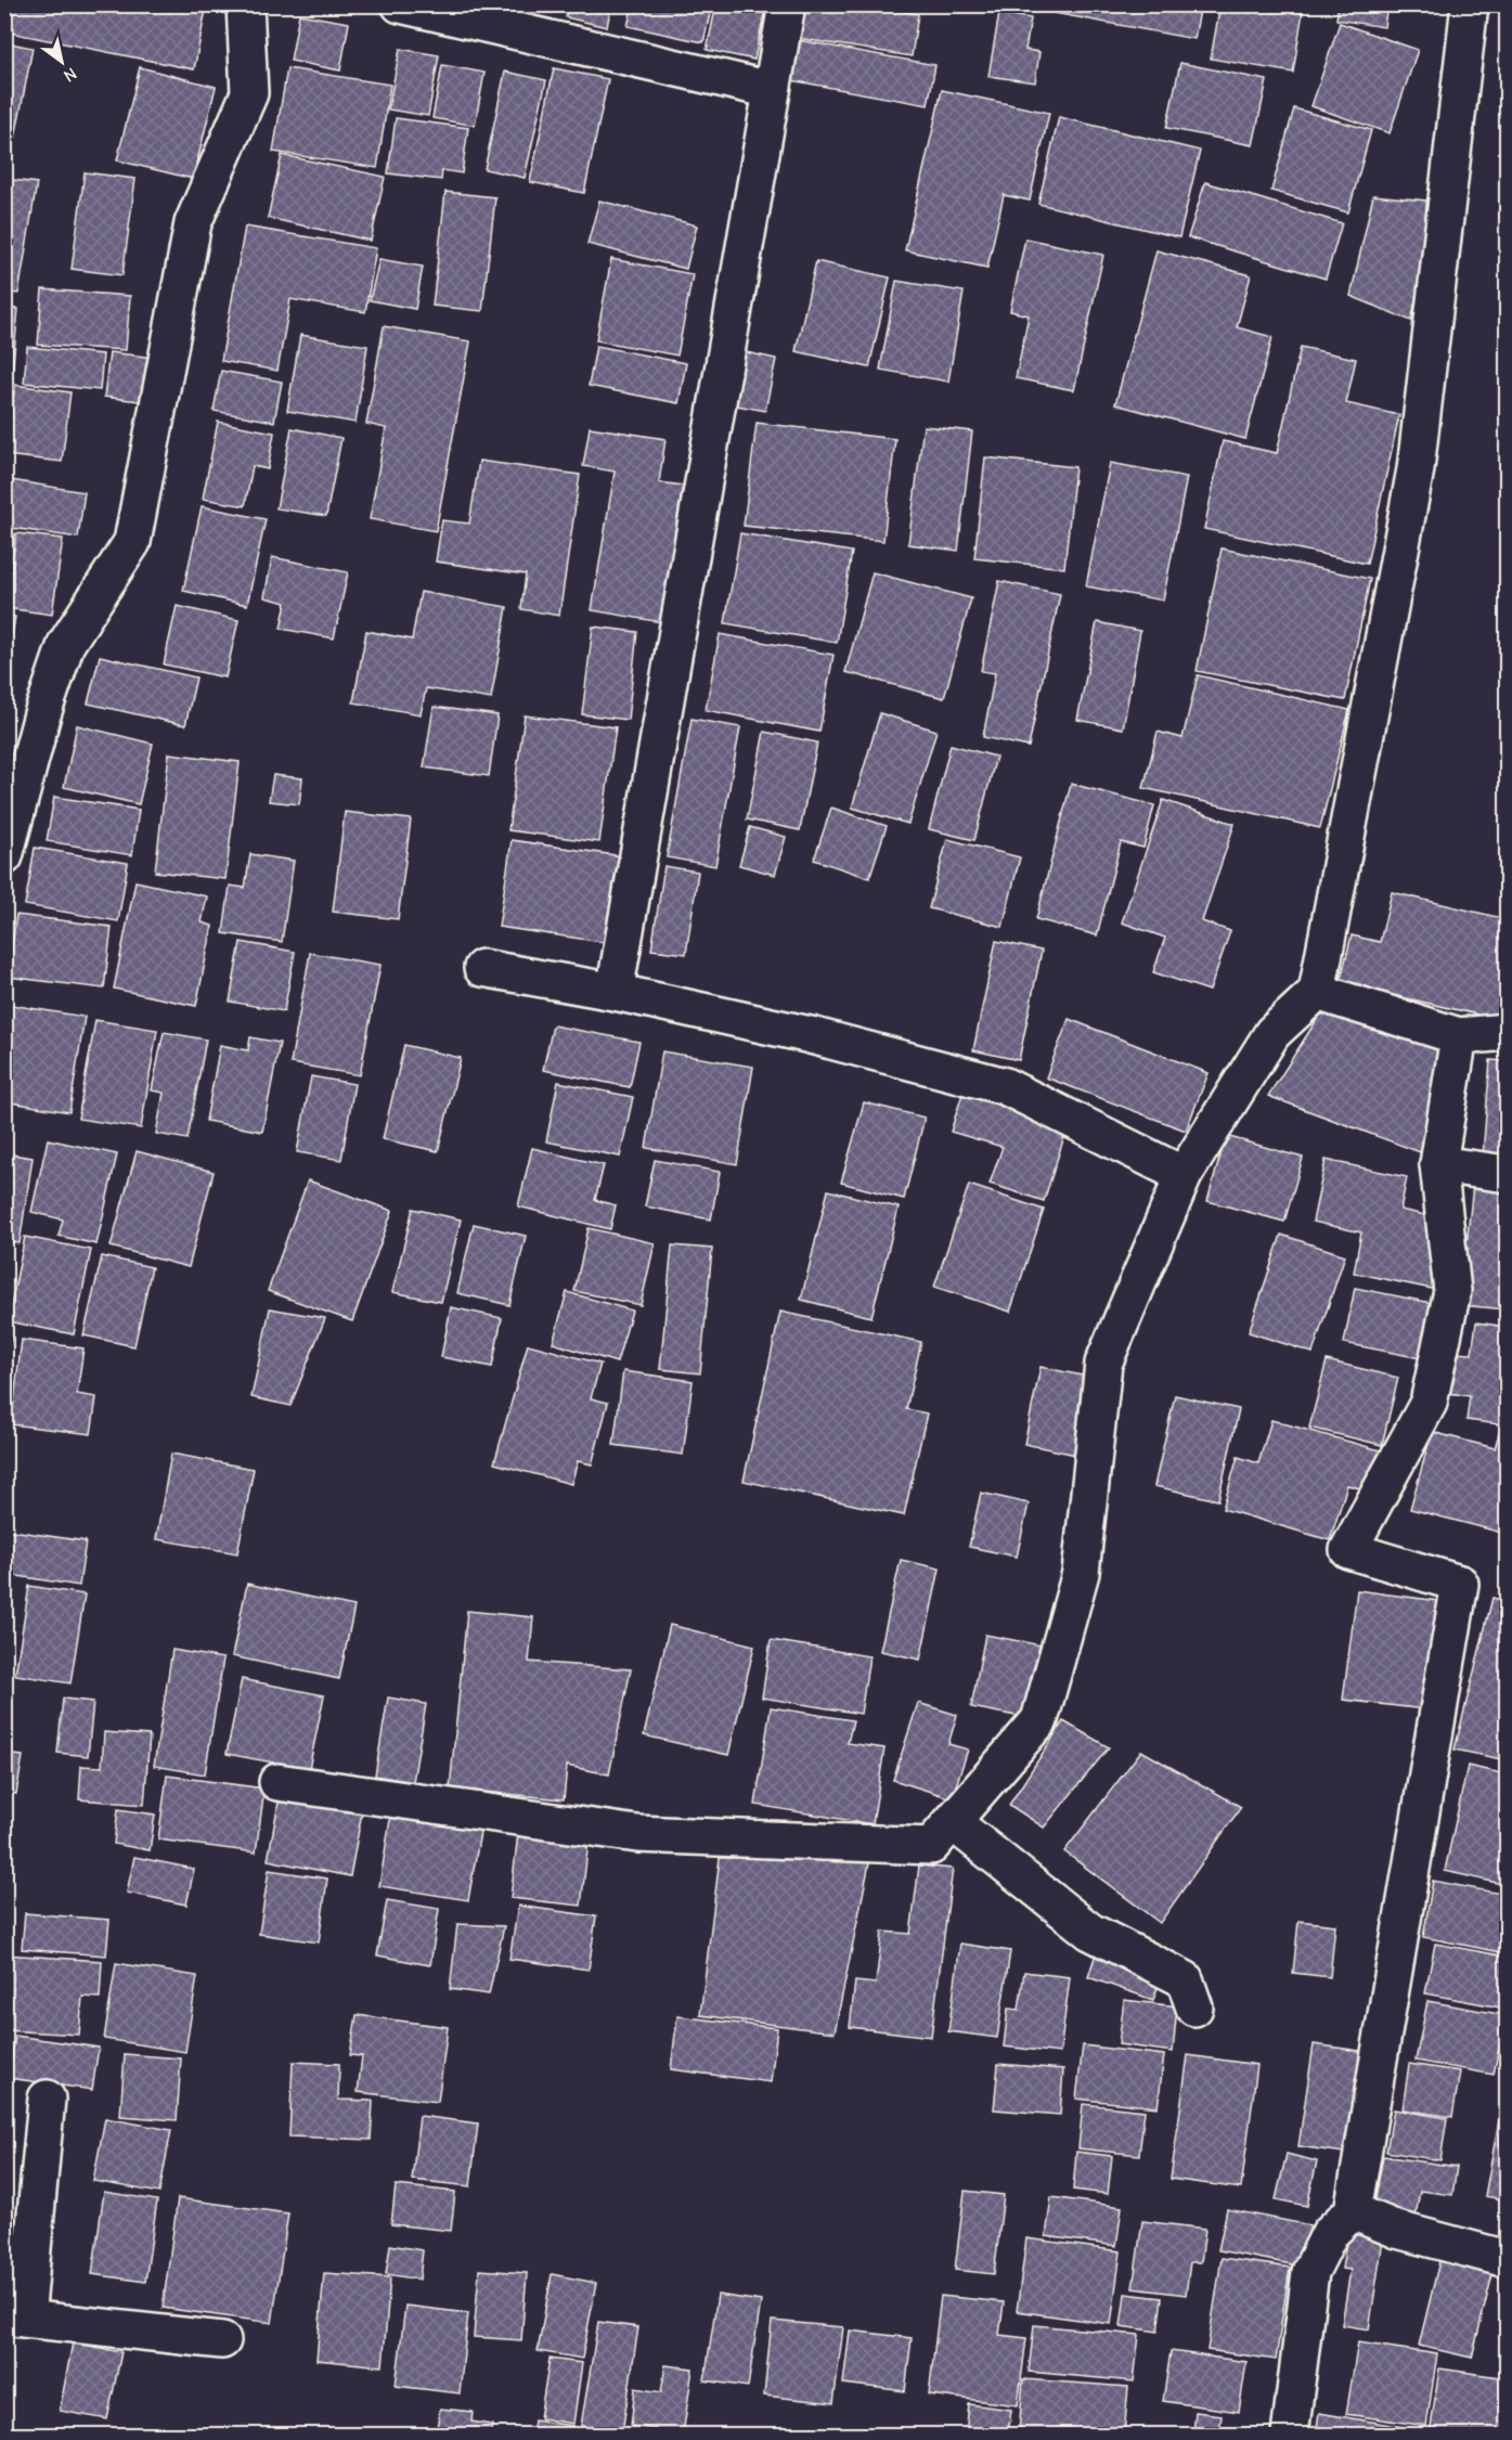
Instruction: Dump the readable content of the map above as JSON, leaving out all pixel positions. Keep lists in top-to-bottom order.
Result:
{
  "north": "bottom right"
}
